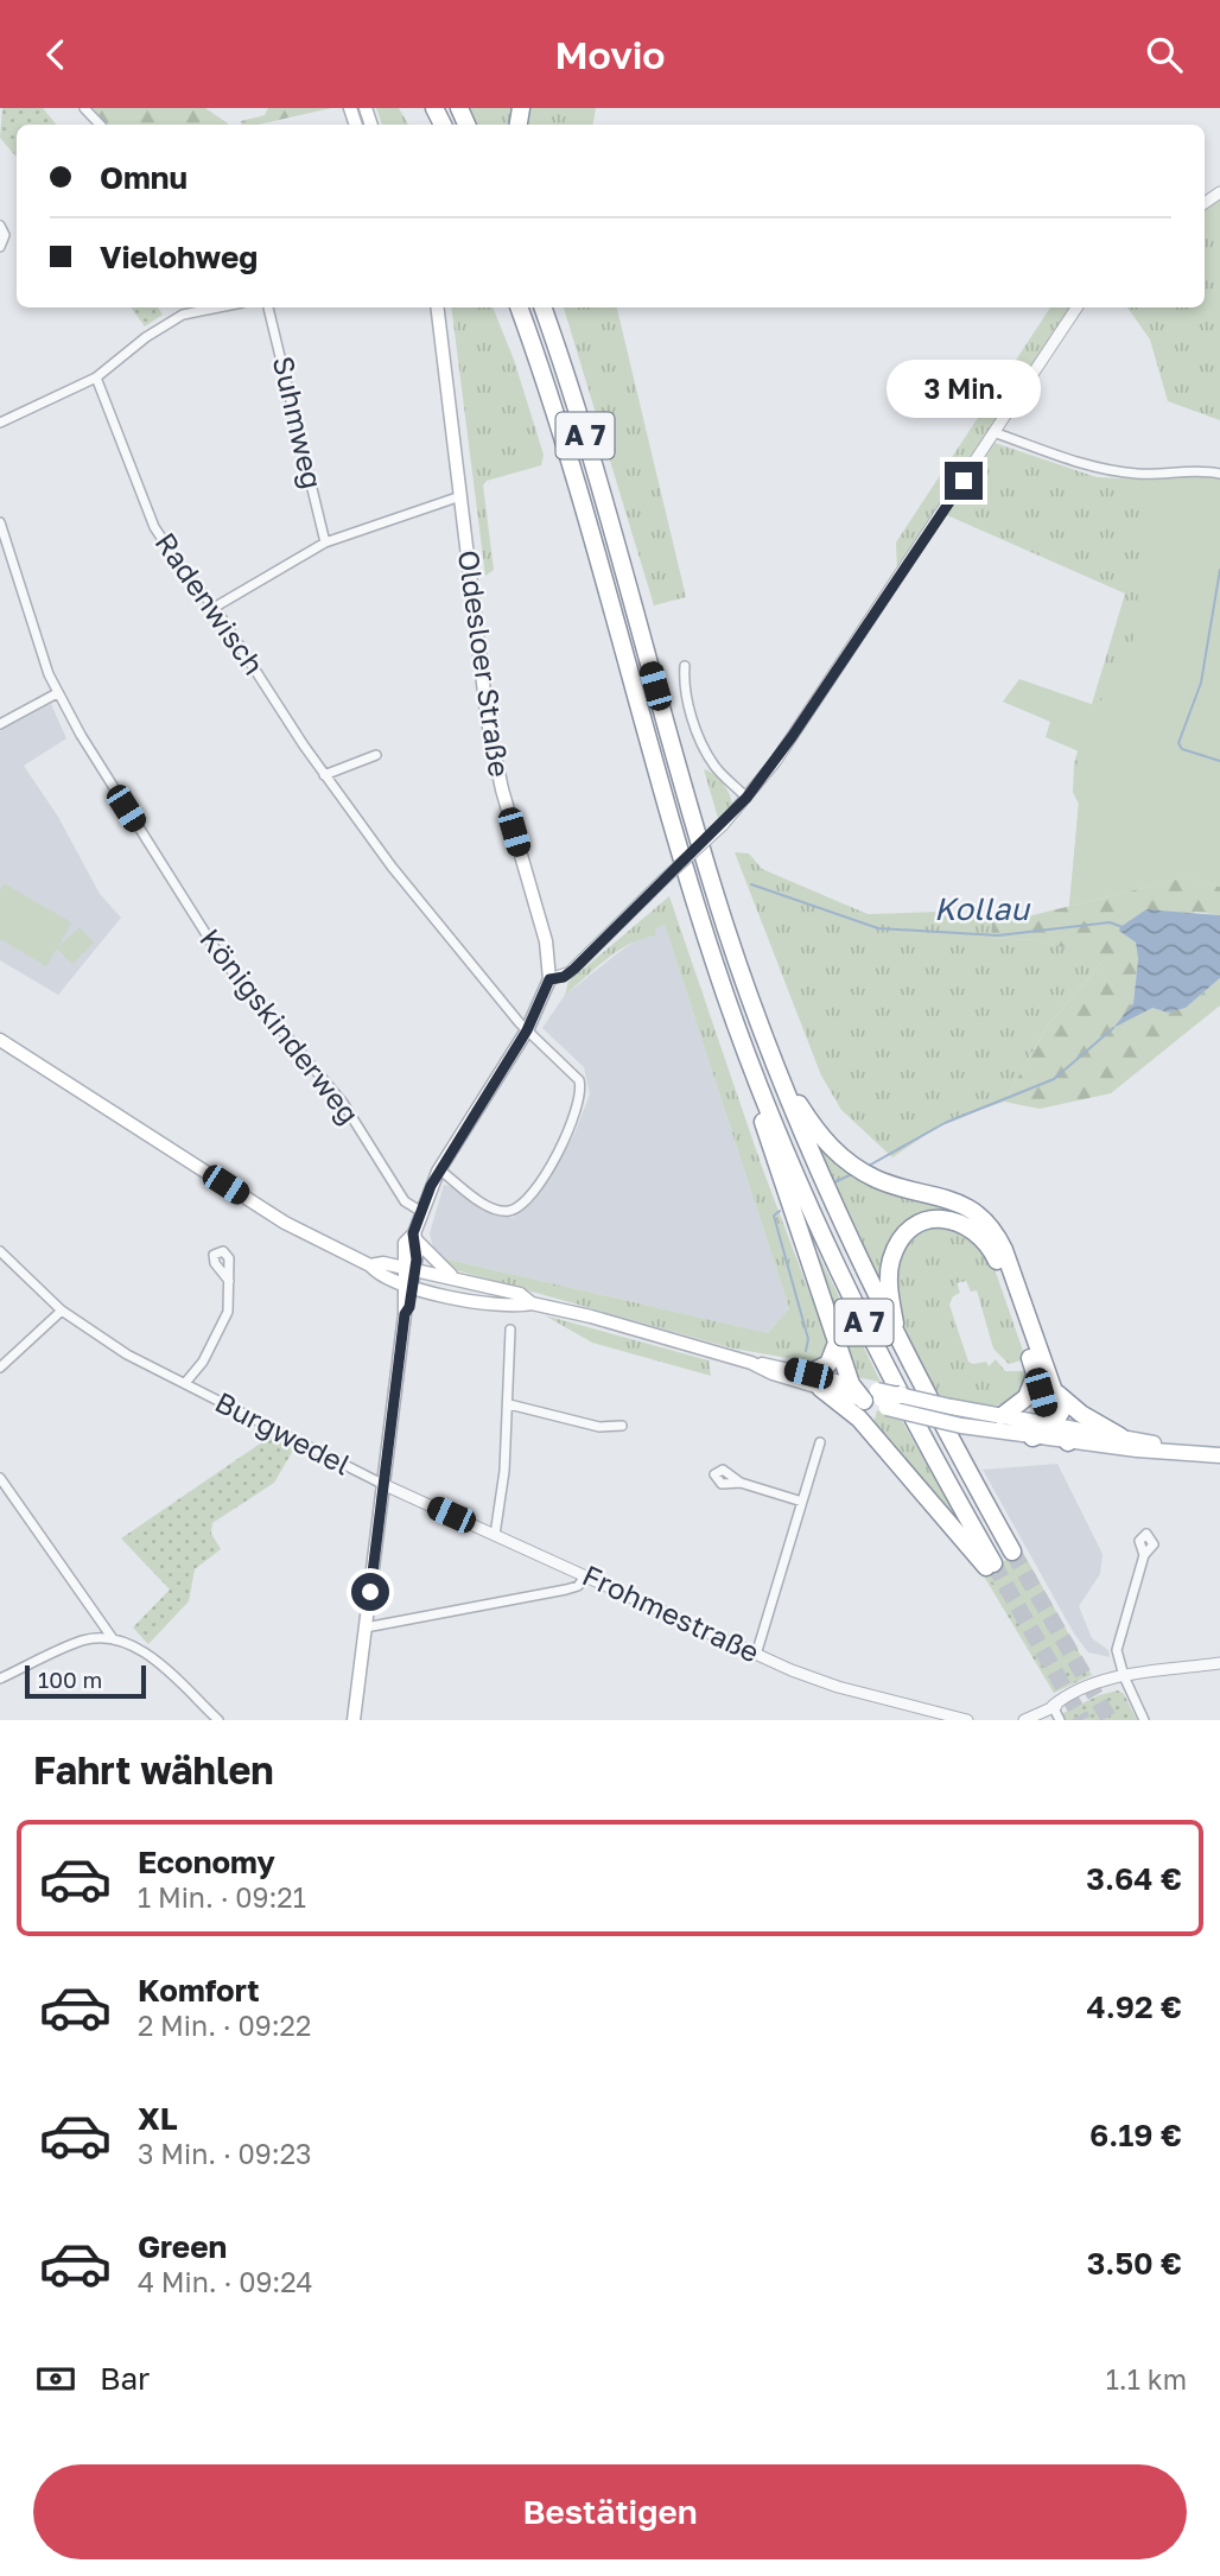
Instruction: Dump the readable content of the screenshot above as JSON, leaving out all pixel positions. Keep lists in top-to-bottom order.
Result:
{
  "streets": {
    "highway": ["A 7"],
    "main road": ["Oldesloer Straße"],
    "street": [
      "Suhmweg",
      "Radenwisch",
      "Königskinderweg",
      "Burgwedel",
      "Frohmestraße"
    ]
  },
  "crossings": [
    ["Burgwedel", "Frohmestraße"]
  ],
  "water": ["Kollau"],
  "scale_bar": "100 m",
  "page": {
    "header": "Movio",
    "banner": ["Omnu", "Vielohweg"],
    "bubble": "3 Min.",
    "scale": "100 m",
    "heading": "Fahrt wählen",
    "list": [
      {
        "name": "Economy",
        "note": "1 Min. · 09:21",
        "value": "3.64 €"
      },
      {
        "name": "Komfort",
        "note": "2 Min. · 09:22",
        "value": "4.92 €"
      },
      {
        "name": "XL",
        "note": "3 Min. · 09:23",
        "value": "6.19 €"
      },
      {
        "name": "Green",
        "note": "4 Min. · 09:24",
        "value": "3.50 €"
      }
    ],
    "pay": ["Bar", "1.1 km"],
    "buttons": "Bestätigen"
  }
}
